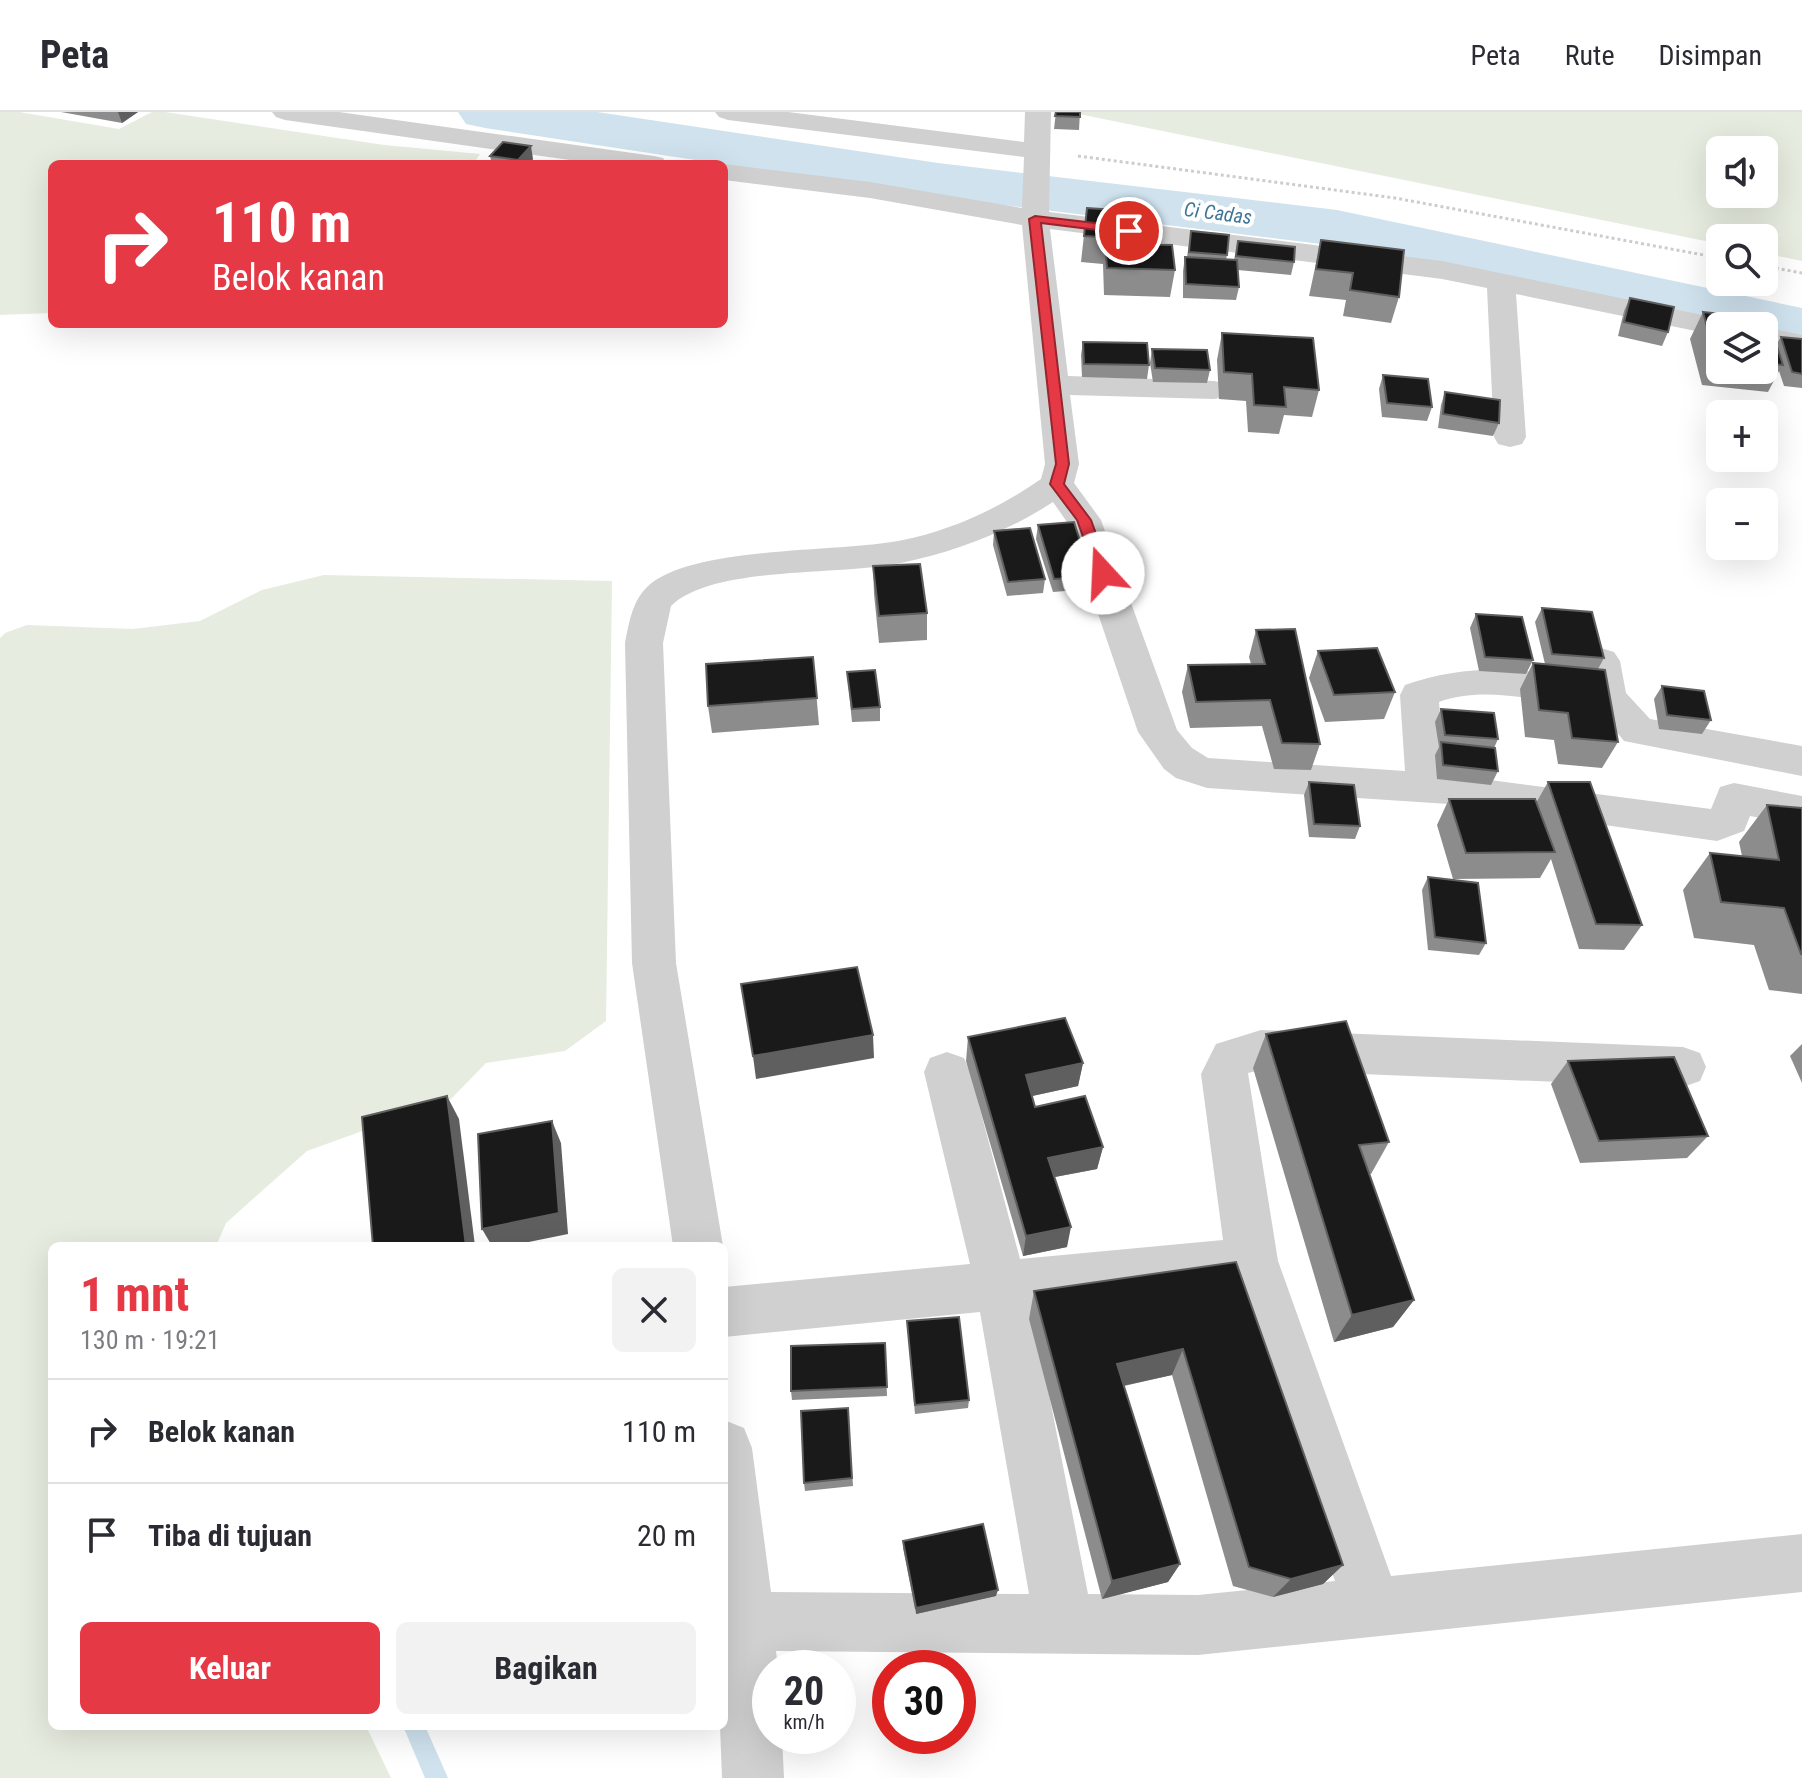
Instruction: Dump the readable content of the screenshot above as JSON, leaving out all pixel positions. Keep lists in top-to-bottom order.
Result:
{
  "water": ["Ci Cadas"],
  "page": {
    "header": "Peta",
    "nav": ["Peta", "Rute", "Disimpan"],
    "map_buttons": ["+", "−"],
    "turn": ["110 m", "Belok kanan"],
    "heading": ["1 mnt", "130 m · 19:21"],
    "list": [
      {
        "name": "Belok kanan",
        "value": "110 m"
      },
      {
        "name": "Tiba di tujuan",
        "value": "20 m"
      }
    ],
    "buttons": ["Keluar", "Bagikan"],
    "speed": "20 km/h",
    "limit": "30"
  }
}
